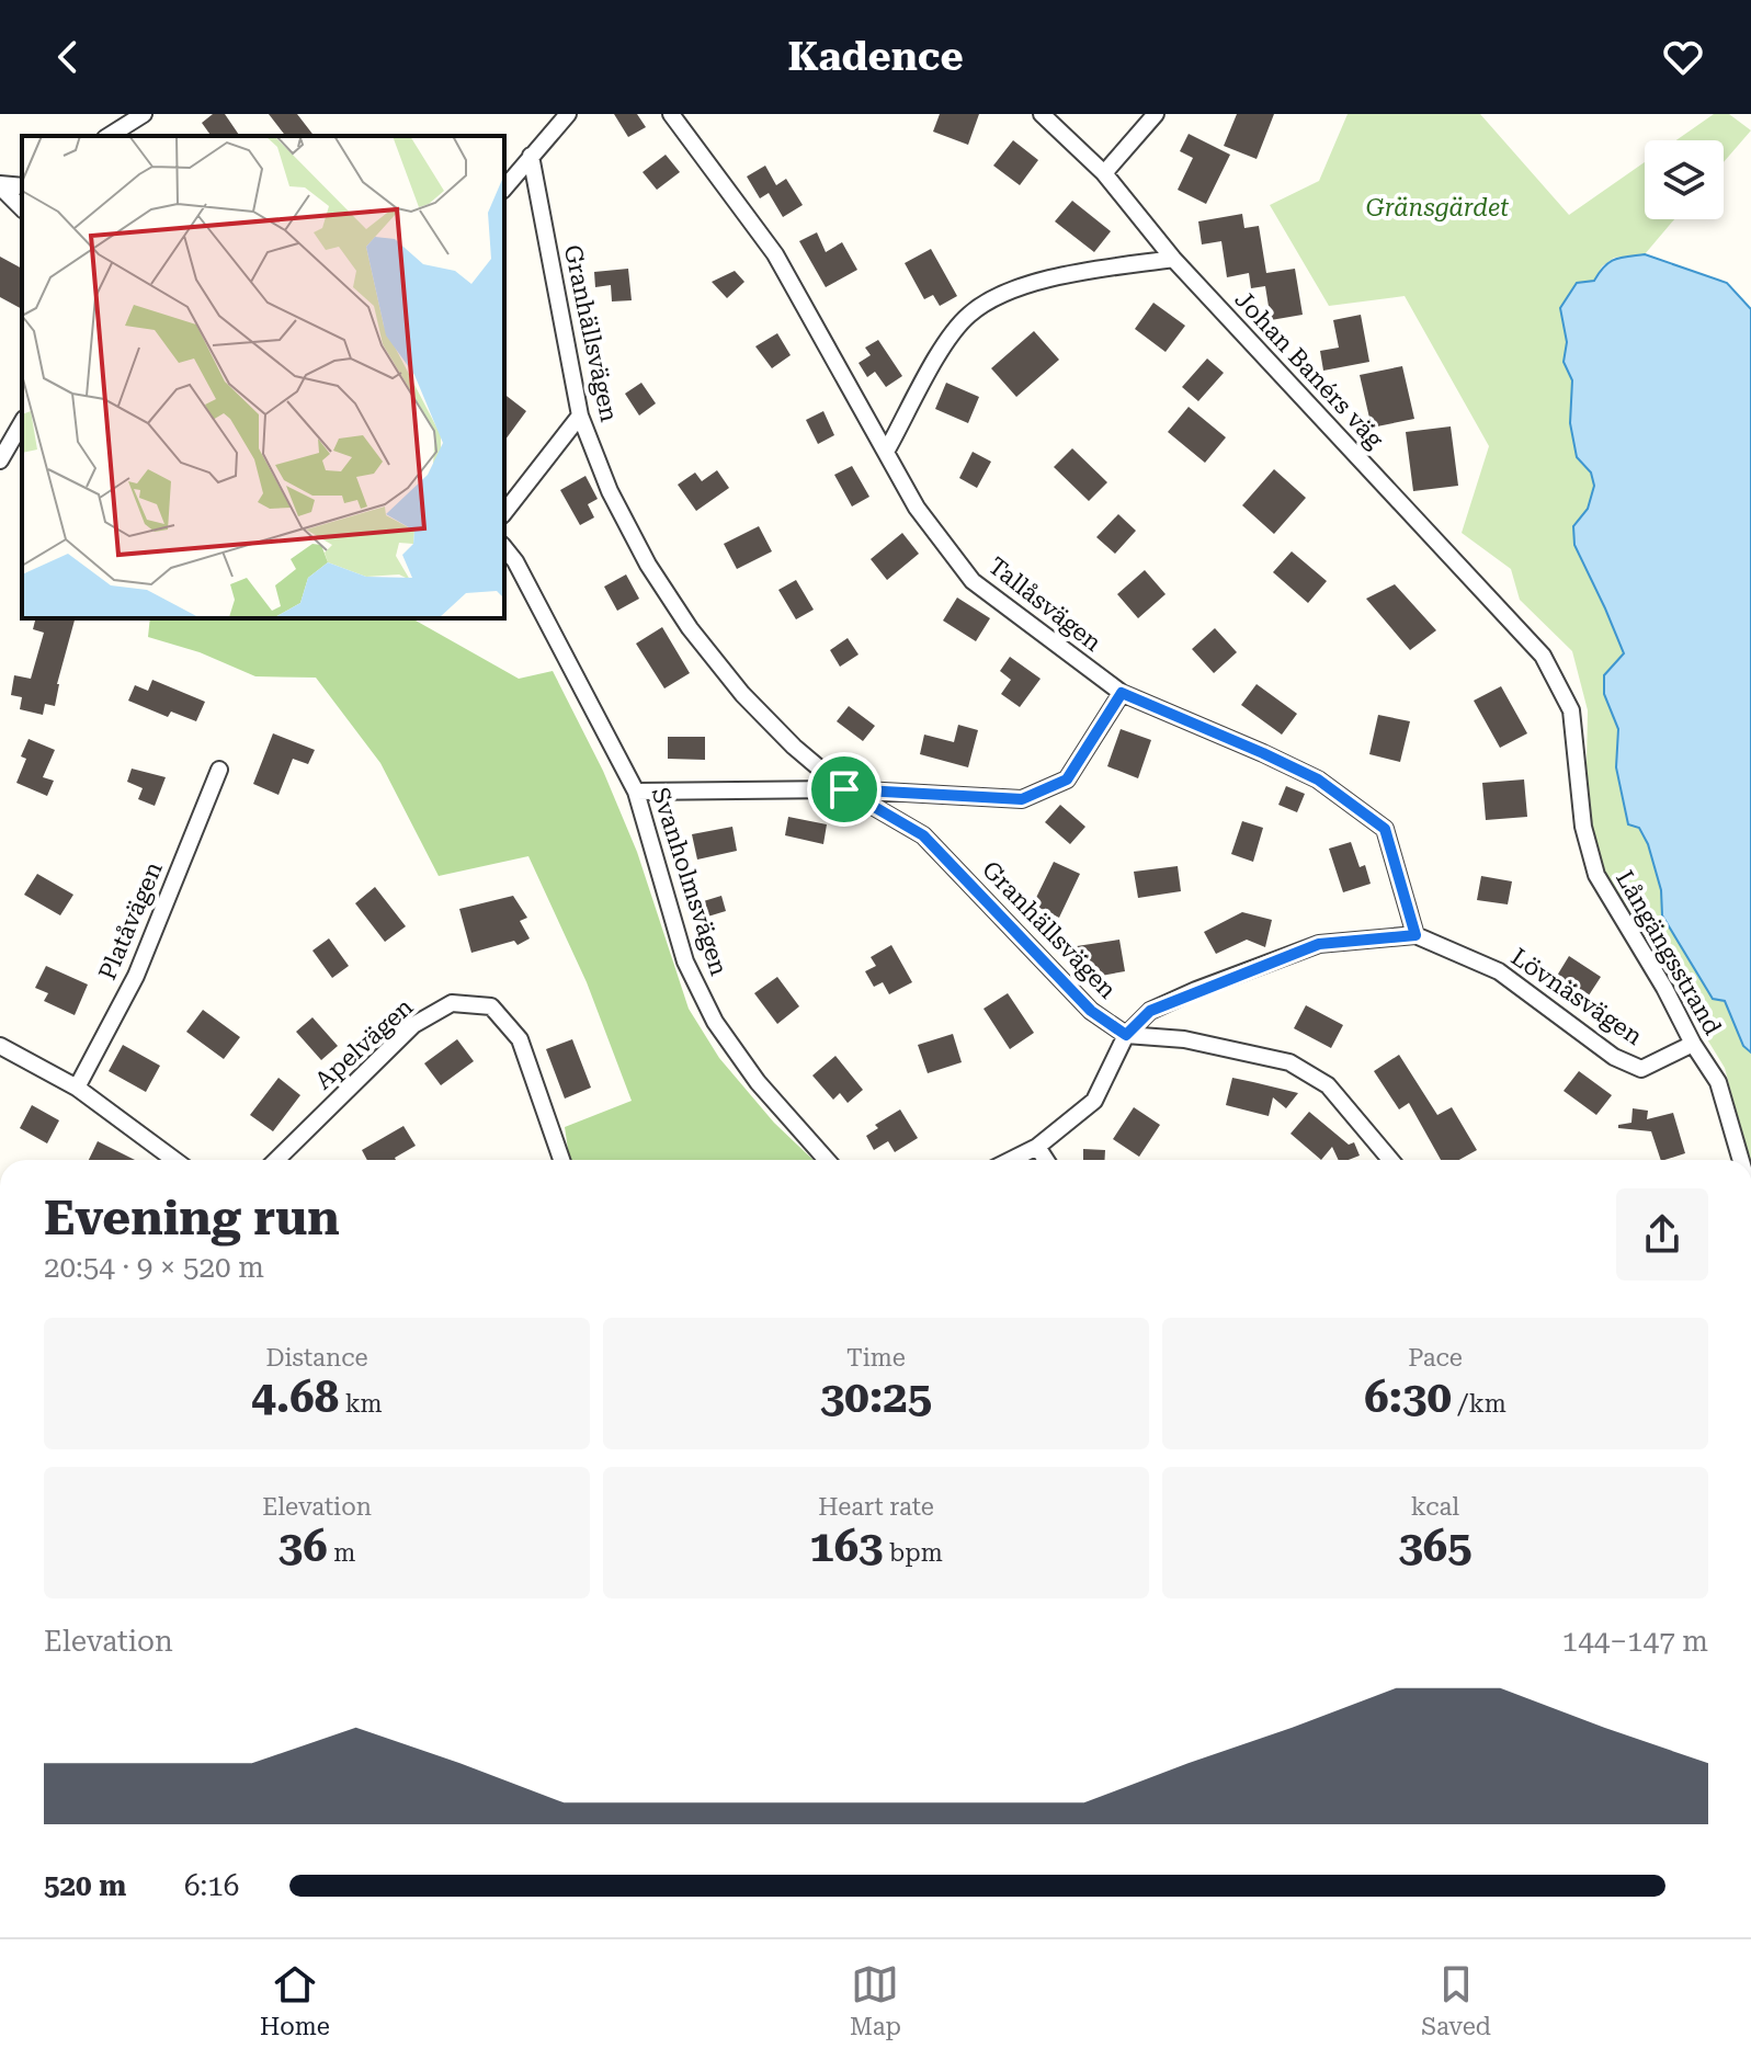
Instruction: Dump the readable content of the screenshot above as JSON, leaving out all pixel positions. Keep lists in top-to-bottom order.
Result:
{
  "streets": {
    "street": [
      "Granhällsvägen",
      "Johan Banérs väg",
      "Tallåsvägen",
      "Svanholmsvägen",
      "Platåvägen",
      "Långängsstrand",
      "Lövnäsvägen",
      "Apelvägen"
    ]
  },
  "crossings": [
    ["Granhällsvägen", "Lövnäsvägen"],
    ["Johan Banérs väg", "Långängsstrand"],
    ["Tallåsvägen", "Lövnäsvägen"],
    ["Långängsstrand", "Lövnäsvägen"]
  ],
  "parks": ["Gränsgärdet"],
  "page": {
    "header": "Kadence",
    "heading": ["Evening run", "20:54 · 9 × 520 m"],
    "stats": [
      ["Distance", "4.68 km"],
      ["Time", "30:25"],
      ["Pace", "6:30 /km"],
      ["Elevation", "36 m"],
      ["Heart rate", "163 bpm"],
      ["kcal", "365"]
    ],
    "chart": ["Elevation", "144–147 m"],
    "list": [
      {
        "name": "520 m",
        "note": "6:16"
      }
    ],
    "tabs": ["Home", "Map", "Saved"]
  }
}
